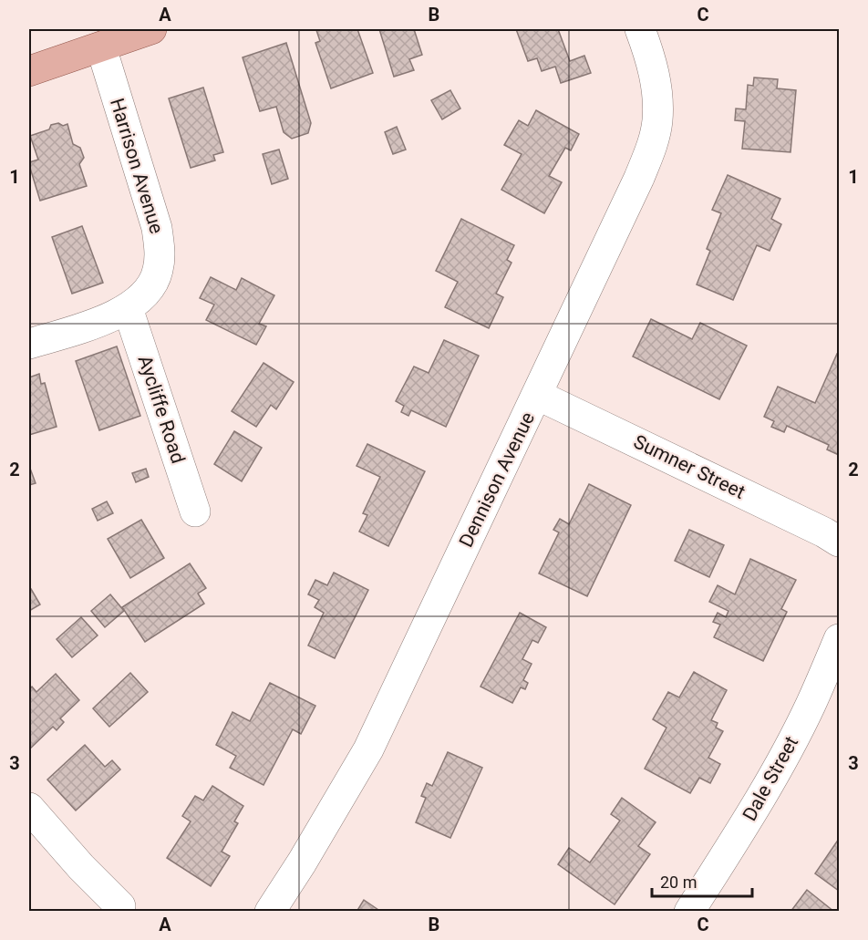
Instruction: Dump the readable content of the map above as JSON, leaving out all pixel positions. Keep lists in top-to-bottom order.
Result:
{
  "streets": {
    "street": [
      "Harrison Avenue",
      "Aycliffe Road",
      "Sumner Street",
      "Dennison Avenue",
      "Dale Street"
    ]
  },
  "crossings": [
    ["Harrison Avenue", "Aycliffe Road"],
    ["Sumner Street", "Dennison Avenue"]
  ],
  "scale_bar": "20 m",
  "grid": {
    "columns": ["A", "B", "C"],
    "rows": ["1", "2", "3"]
  }
}
